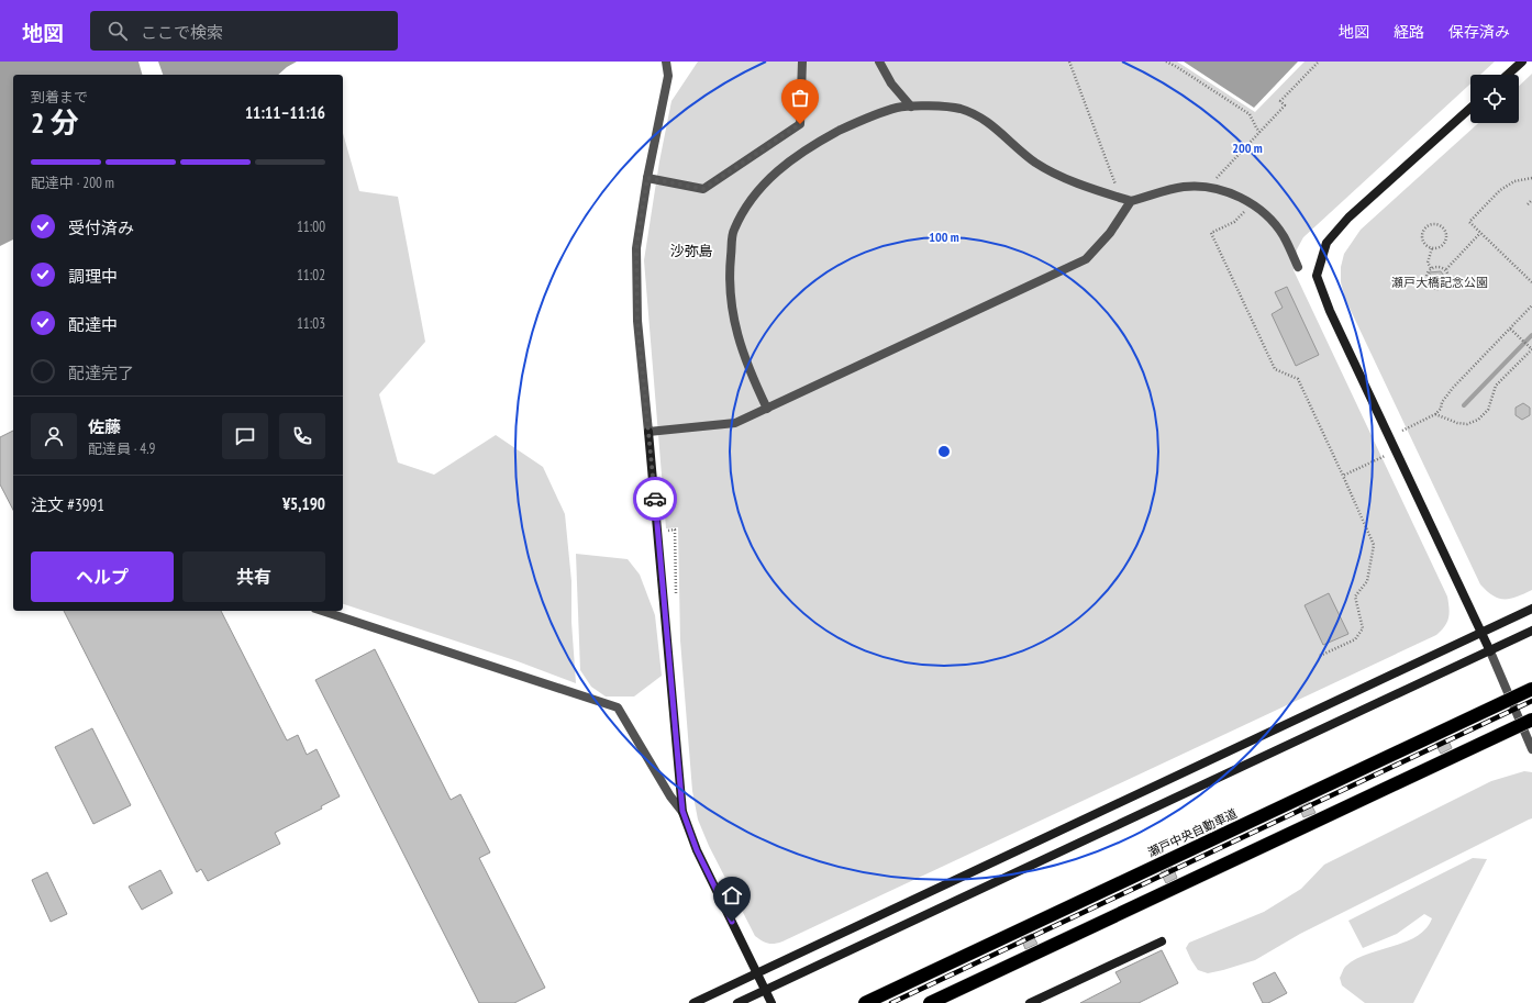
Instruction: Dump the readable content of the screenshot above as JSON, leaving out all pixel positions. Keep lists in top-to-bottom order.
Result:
{
  "streets": {
    "highway": ["瀬戸中央自動車道"]
  },
  "districts": ["沙弥島"],
  "parks": ["瀬戸大橋記念公園"],
  "page": {
    "header": "地図",
    "search": "ここで検索",
    "nav": ["地図", "経路", "保存済み"],
    "heading": ["2 分", "到着まで", "11:11–11:16"],
    "panel": [
      "佐藤",
      "配達員 · 4.9",
      "注文 #3991",
      "¥5,190"
    ],
    "bar": "配達中 · 200 m",
    "list": [
      ["受付済み", "11:00"],
      ["調理中", "11:02"],
      ["配達中", "11:03"],
      "配達完了"
    ],
    "buttons": ["ヘルプ", "共有"]
  },
  "rings": ["200 m", "100 m"]
}
